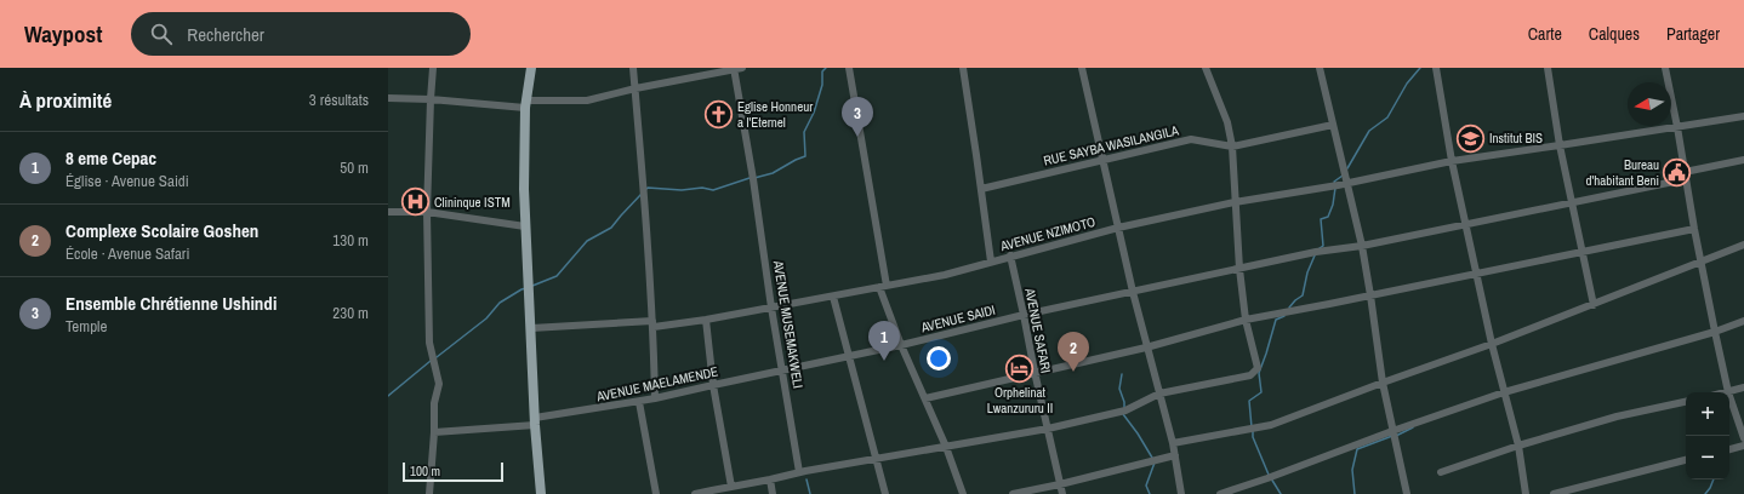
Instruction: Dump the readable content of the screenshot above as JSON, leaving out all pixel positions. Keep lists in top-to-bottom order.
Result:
{
  "streets": {
    "street": [
      "RUE SAYBA WASILANGILA",
      "AVENUE NZIMOTO",
      "AVENUE SAIDI",
      "AVENUE MUSEMAKWELI",
      "AVENUE SAFARI",
      "AVENUE MAELAMENDE"
    ]
  },
  "crossings": [
    ["AVENUE NZIMOTO", "AVENUE MUSEMAKWELI"],
    ["AVENUE NZIMOTO", "AVENUE SAFARI"],
    ["AVENUE SAIDI", "AVENUE MUSEMAKWELI"],
    ["AVENUE SAIDI", "AVENUE SAFARI"],
    ["AVENUE SAIDI", "AVENUE MAELAMENDE"],
    ["AVENUE MUSEMAKWELI", "AVENUE MAELAMENDE"]
  ],
  "places": {
    "church": ["Eglise Honneur a l'Eternel"],
    "school or university": ["Institut BIS"],
    "public building": ["Bureau d'habitant Beni"],
    "hospital": ["Clininque ISTM"],
    "hotel": ["Orphelinat Lwanzururu II"]
  },
  "scale_bar": "100 m",
  "north": "left",
  "page": {
    "header": "Waypost",
    "search": "Rechercher",
    "nav": ["Carte", "Calques", "Partager"],
    "heading": ["À proximité", "3 résultats"],
    "pins": ["3", "1", "2"],
    "list": [
      {
        "mark": "1",
        "name": "8 eme Cepac",
        "note": "Église · Avenue Saidi",
        "value": "50 m"
      },
      {
        "mark": "2",
        "name": "Complexe Scolaire Goshen",
        "note": "École · Avenue Safari",
        "value": "130 m"
      },
      {
        "mark": "3",
        "name": "Ensemble Chrétienne Ushindi",
        "note": "Temple",
        "value": "230 m"
      }
    ],
    "map_buttons": ["+", "−"],
    "scale": "100 m"
  }
}
